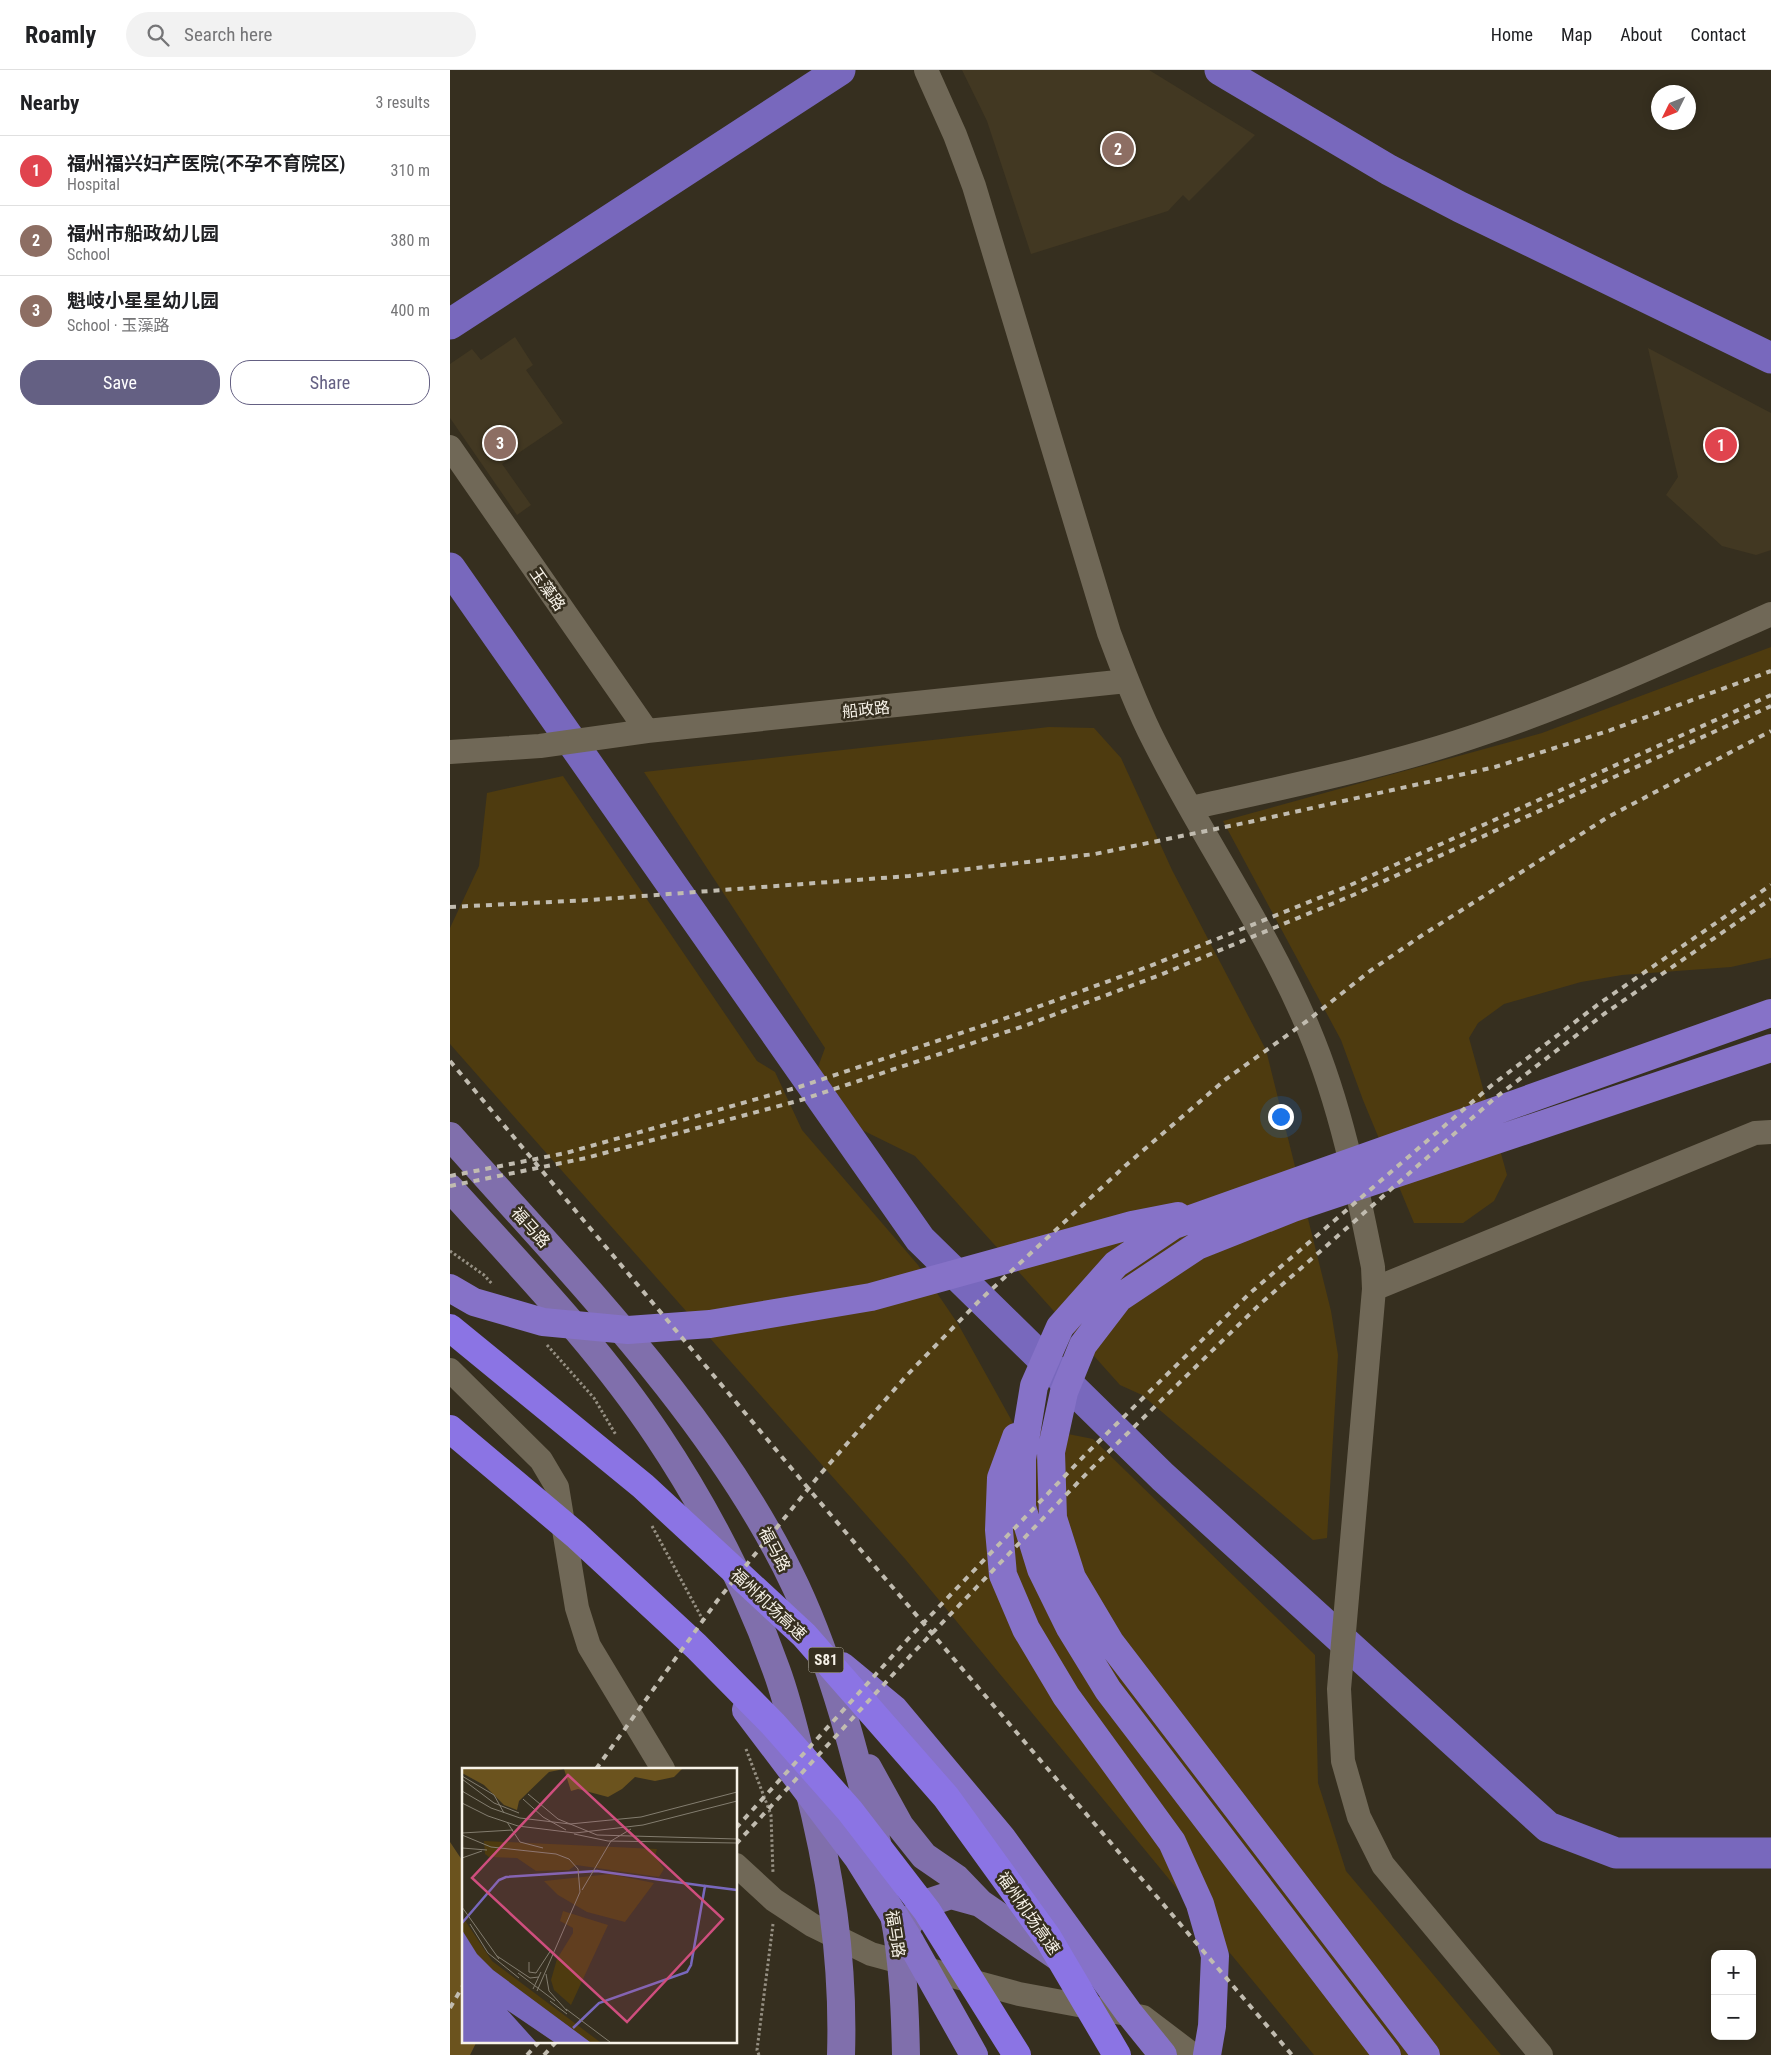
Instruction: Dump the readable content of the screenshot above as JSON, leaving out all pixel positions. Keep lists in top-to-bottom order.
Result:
{
  "streets": {
    "highway": ["福州机场高速", "S81"],
    "main road": ["福马路"],
    "street": ["玉藻路", "船政路"]
  },
  "crossings": [
    ["玉藻路", "船政路"]
  ],
  "north": "bottom left",
  "page": {
    "header": "Roamly",
    "search": "Search here",
    "nav": [
      "Home",
      "Map",
      "About",
      "Contact"
    ],
    "heading": ["Nearby", "3 results"],
    "pins": ["2", "3", "1"],
    "list": [
      {
        "mark": "1",
        "name": "福州福兴妇产医院(不孕不育院区)",
        "note": "Hospital",
        "value": "310 m"
      },
      {
        "mark": "2",
        "name": "福州市船政幼儿园",
        "note": "School",
        "value": "380 m"
      },
      {
        "mark": "3",
        "name": "魁岐小星星幼儿园",
        "note": "School · 玉藻路",
        "value": "400 m"
      }
    ],
    "buttons": ["Save", "Share"],
    "map_buttons": ["+", "−"]
  }
}
